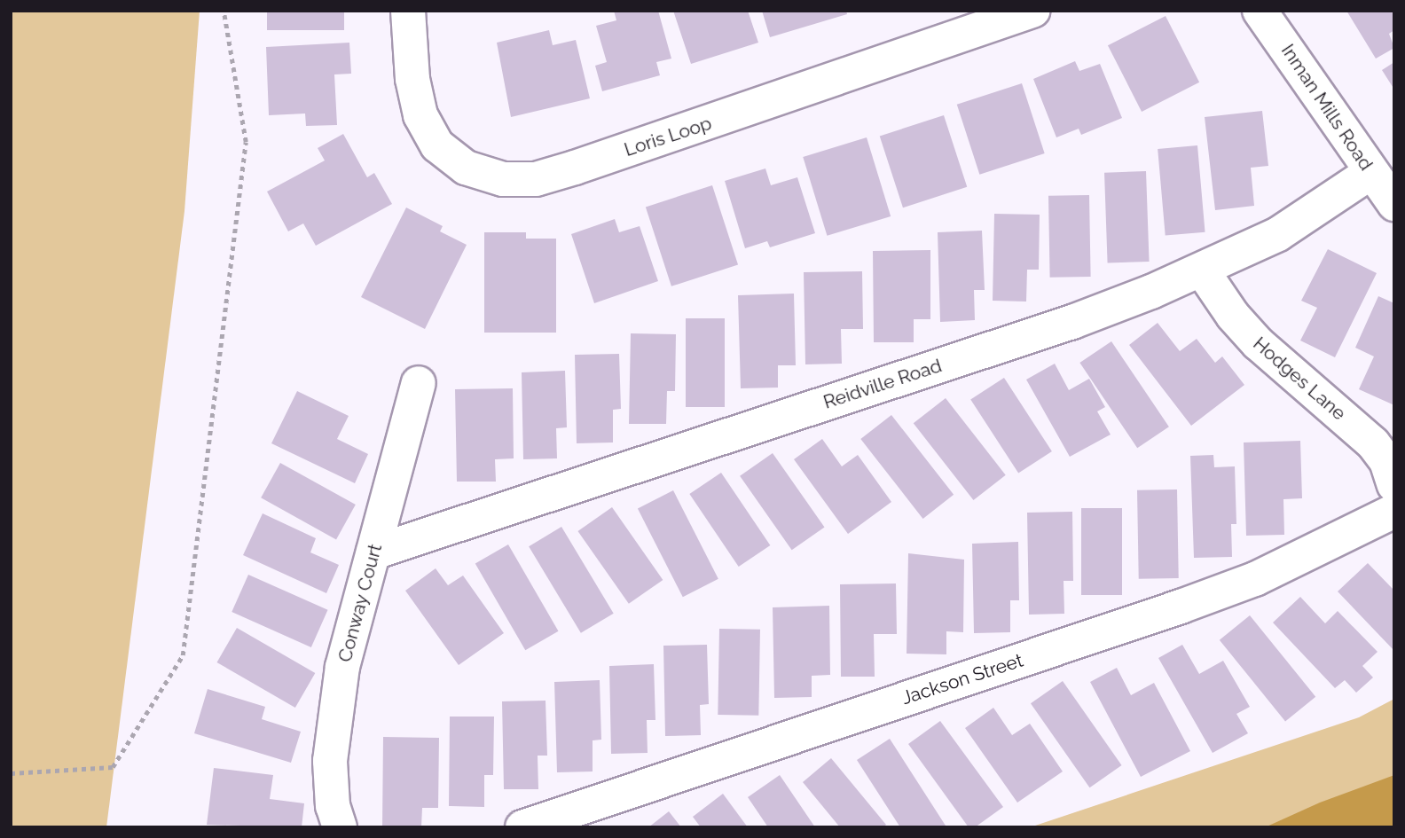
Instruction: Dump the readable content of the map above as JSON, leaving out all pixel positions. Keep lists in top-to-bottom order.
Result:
{
  "streets": {
    "street": [
      "Inman Mills Road",
      "Loris Loop",
      "Hodges Lane",
      "Reidville Road",
      "Conway Court",
      "Jackson Street"
    ]
  },
  "crossings": [
    ["Inman Mills Road", "Reidville Road"],
    ["Hodges Lane", "Reidville Road"],
    ["Reidville Road", "Conway Court"]
  ]
}
